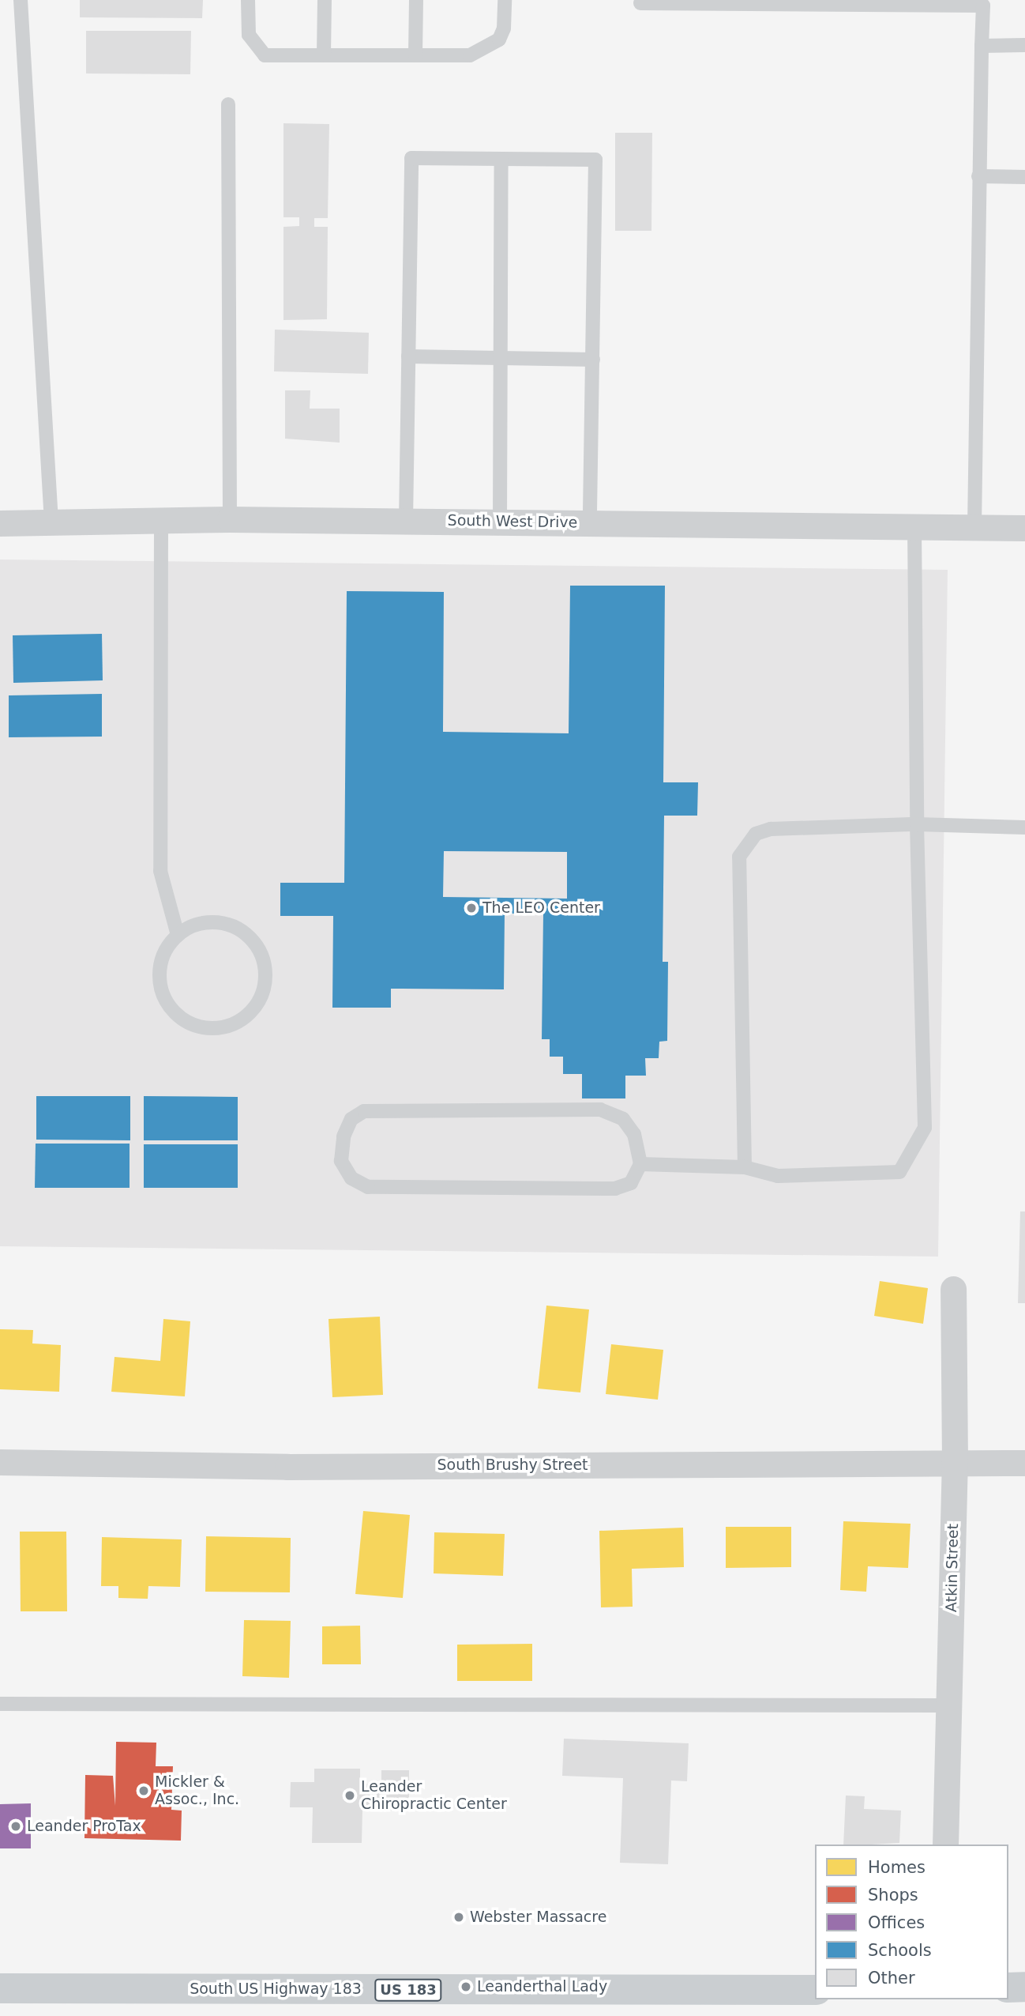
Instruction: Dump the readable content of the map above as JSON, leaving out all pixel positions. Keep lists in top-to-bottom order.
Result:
{
  "streets": {
    "main road": ["South US Highway 183", "US 183"],
    "street": ["South West Drive", "South Brushy Street", "Atkin Street"]
  },
  "crossings": [
    ["South Brushy Street", "Atkin Street"]
  ],
  "places": [
    "The LEO Center",
    "Mickler & Assoc., Inc.",
    "Leander Chiropractic Center",
    "Leander ProTax",
    "Webster Massacre",
    "Leanderthal Lady"
  ],
  "legend": [
    "Homes",
    "Shops",
    "Offices",
    "Schools",
    "Other"
  ]
}
